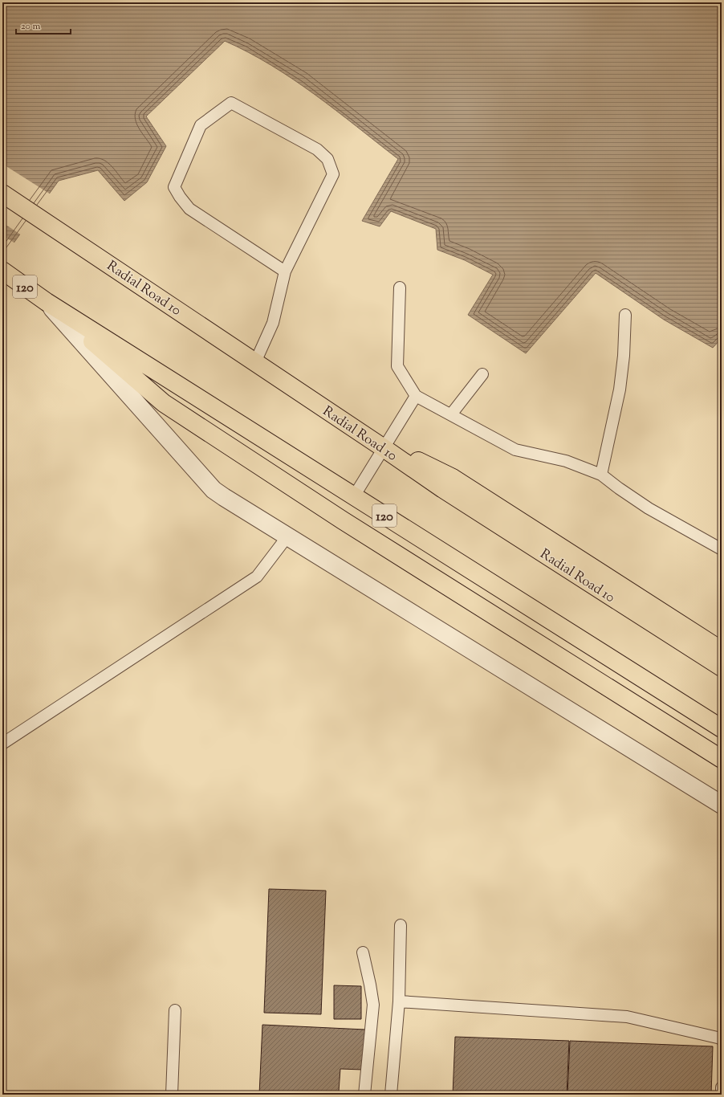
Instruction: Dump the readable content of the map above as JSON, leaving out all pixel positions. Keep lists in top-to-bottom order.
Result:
{
  "streets": {
    "highway": ["120", "Radial Road 10"]
  },
  "scale_bar": "20 m"
}
